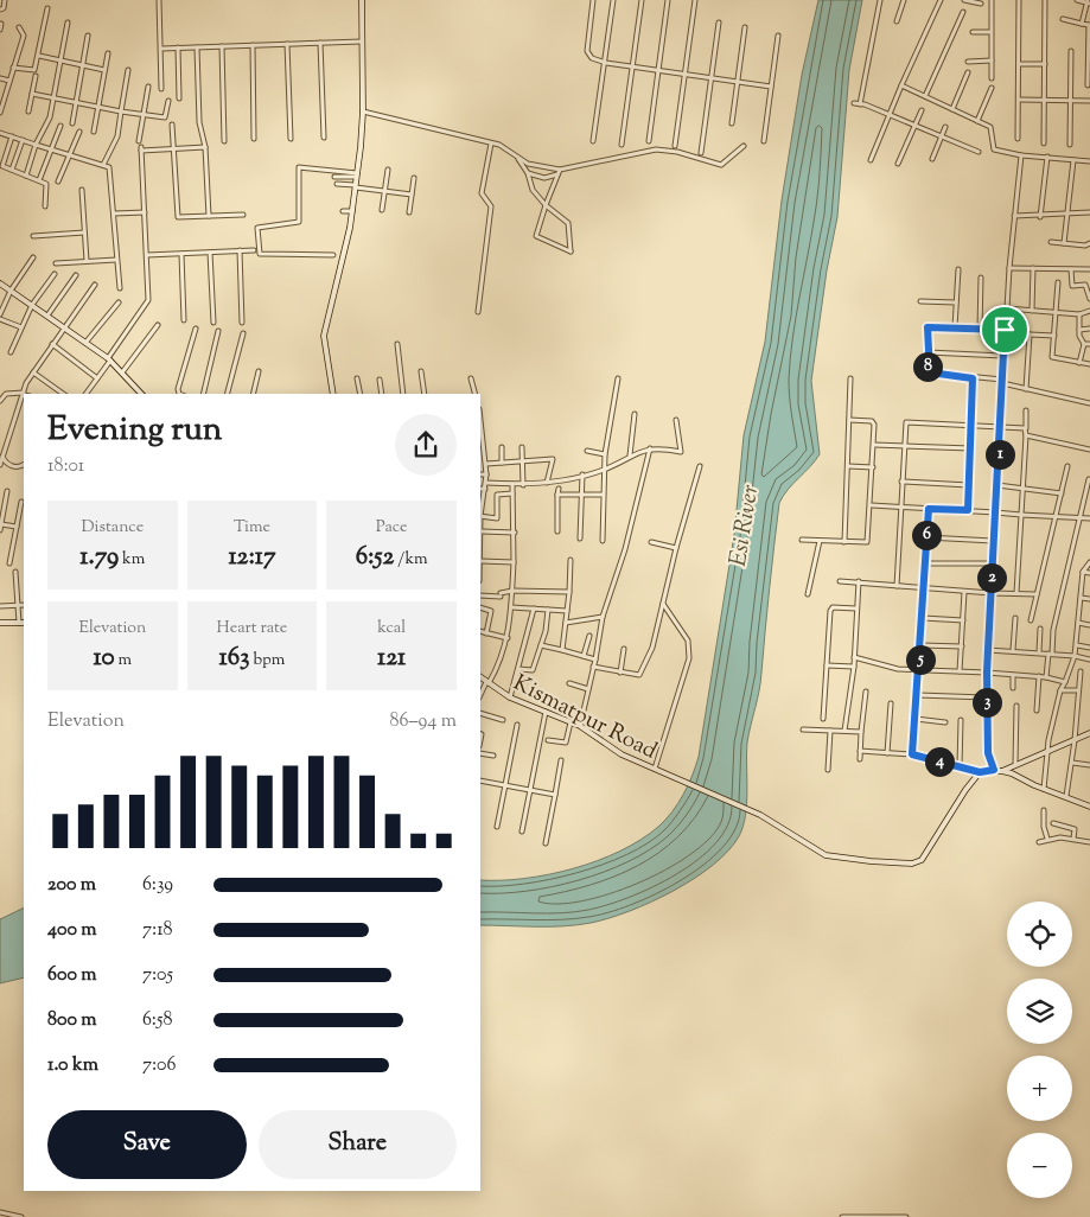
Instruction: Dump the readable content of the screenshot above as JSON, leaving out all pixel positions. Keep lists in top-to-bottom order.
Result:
{
  "streets": {
    "street": ["Kismatpur Road"]
  },
  "water": ["Esi River"],
  "page": {
    "pins": [
      "8",
      "1",
      "6",
      "2",
      "5",
      "3",
      "4"
    ],
    "heading": ["Evening run", "18:01"],
    "stats": [
      ["Distance", "1.79 km"],
      ["Time", "12:17"],
      ["Pace", "6:52 /km"],
      ["Elevation", "10 m"],
      ["Heart rate", "163 bpm"],
      ["kcal", "121"]
    ],
    "chart": ["Elevation", "86–94 m"],
    "list": [
      {
        "name": "200 m",
        "note": "6:39"
      },
      {
        "name": "400 m",
        "note": "7:18"
      },
      {
        "name": "600 m",
        "note": "7:05"
      },
      {
        "name": "800 m",
        "note": "6:58"
      },
      {
        "name": "1.0 km",
        "note": "7:06"
      }
    ],
    "map_buttons": ["+", "−"],
    "buttons": ["Save", "Share"]
  }
}
